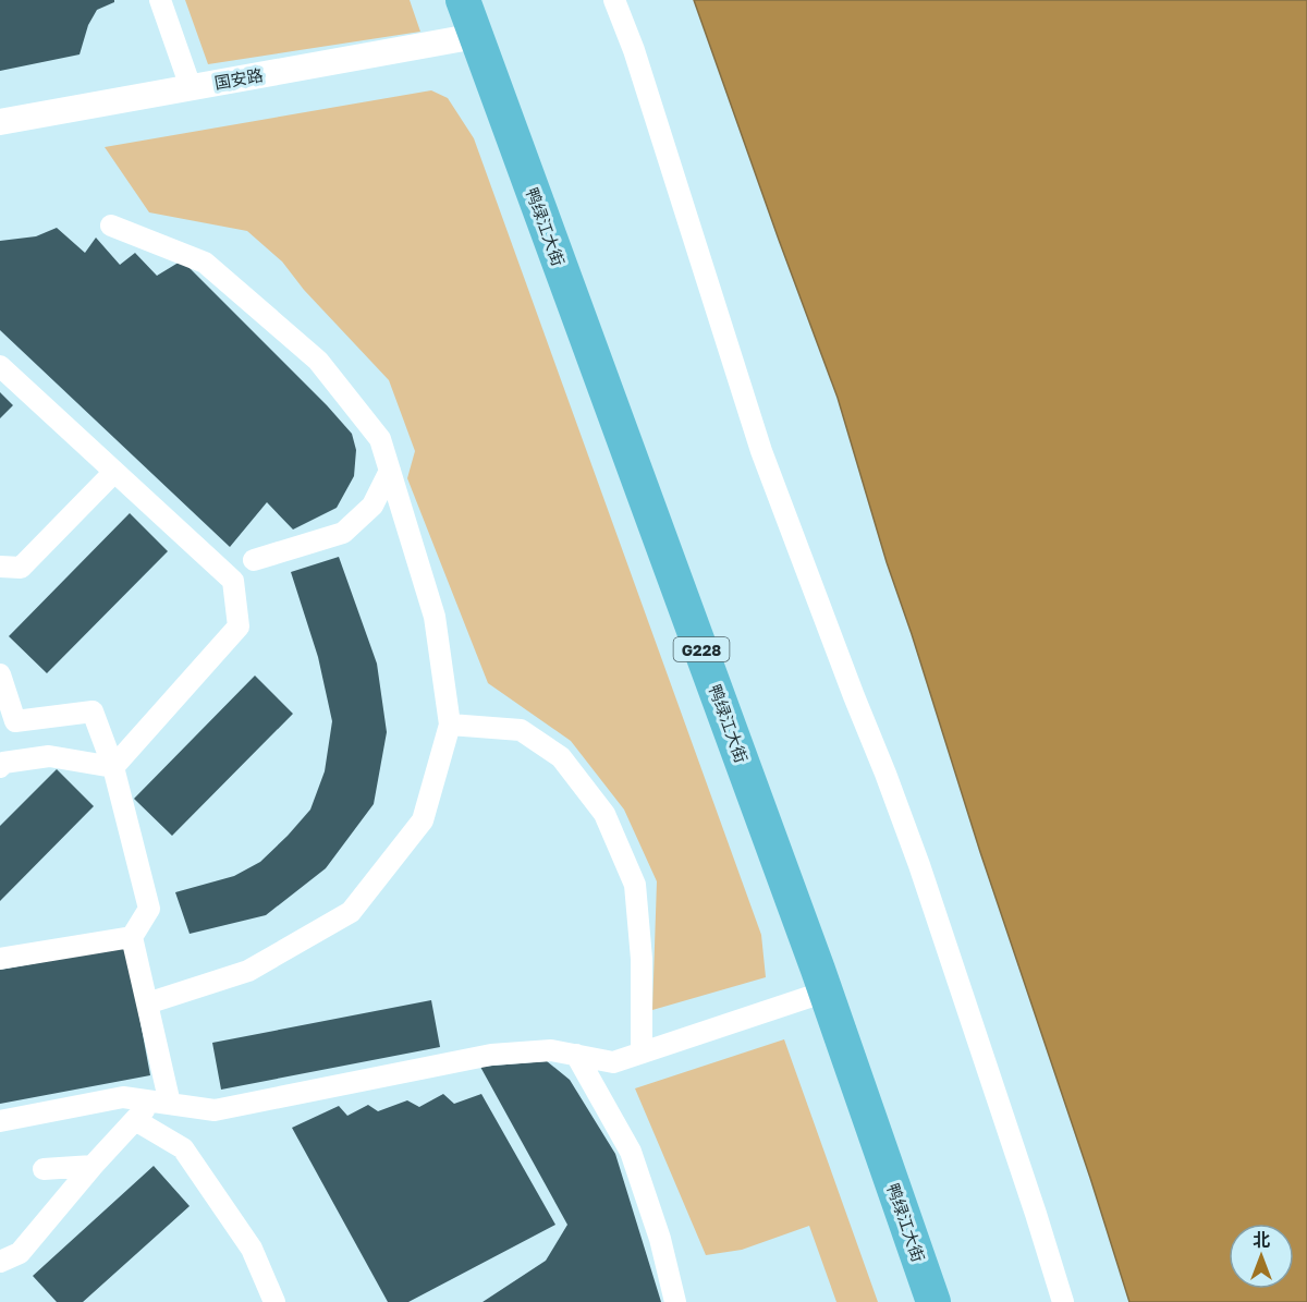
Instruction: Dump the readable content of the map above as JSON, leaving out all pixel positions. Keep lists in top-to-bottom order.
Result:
{
  "streets": {
    "highway": ["鸭绿江大街", "G228"],
    "street": ["国安路"]
  },
  "crossings": [
    ["国安路", "鸭绿江大街"]
  ],
  "north": "top"
}
